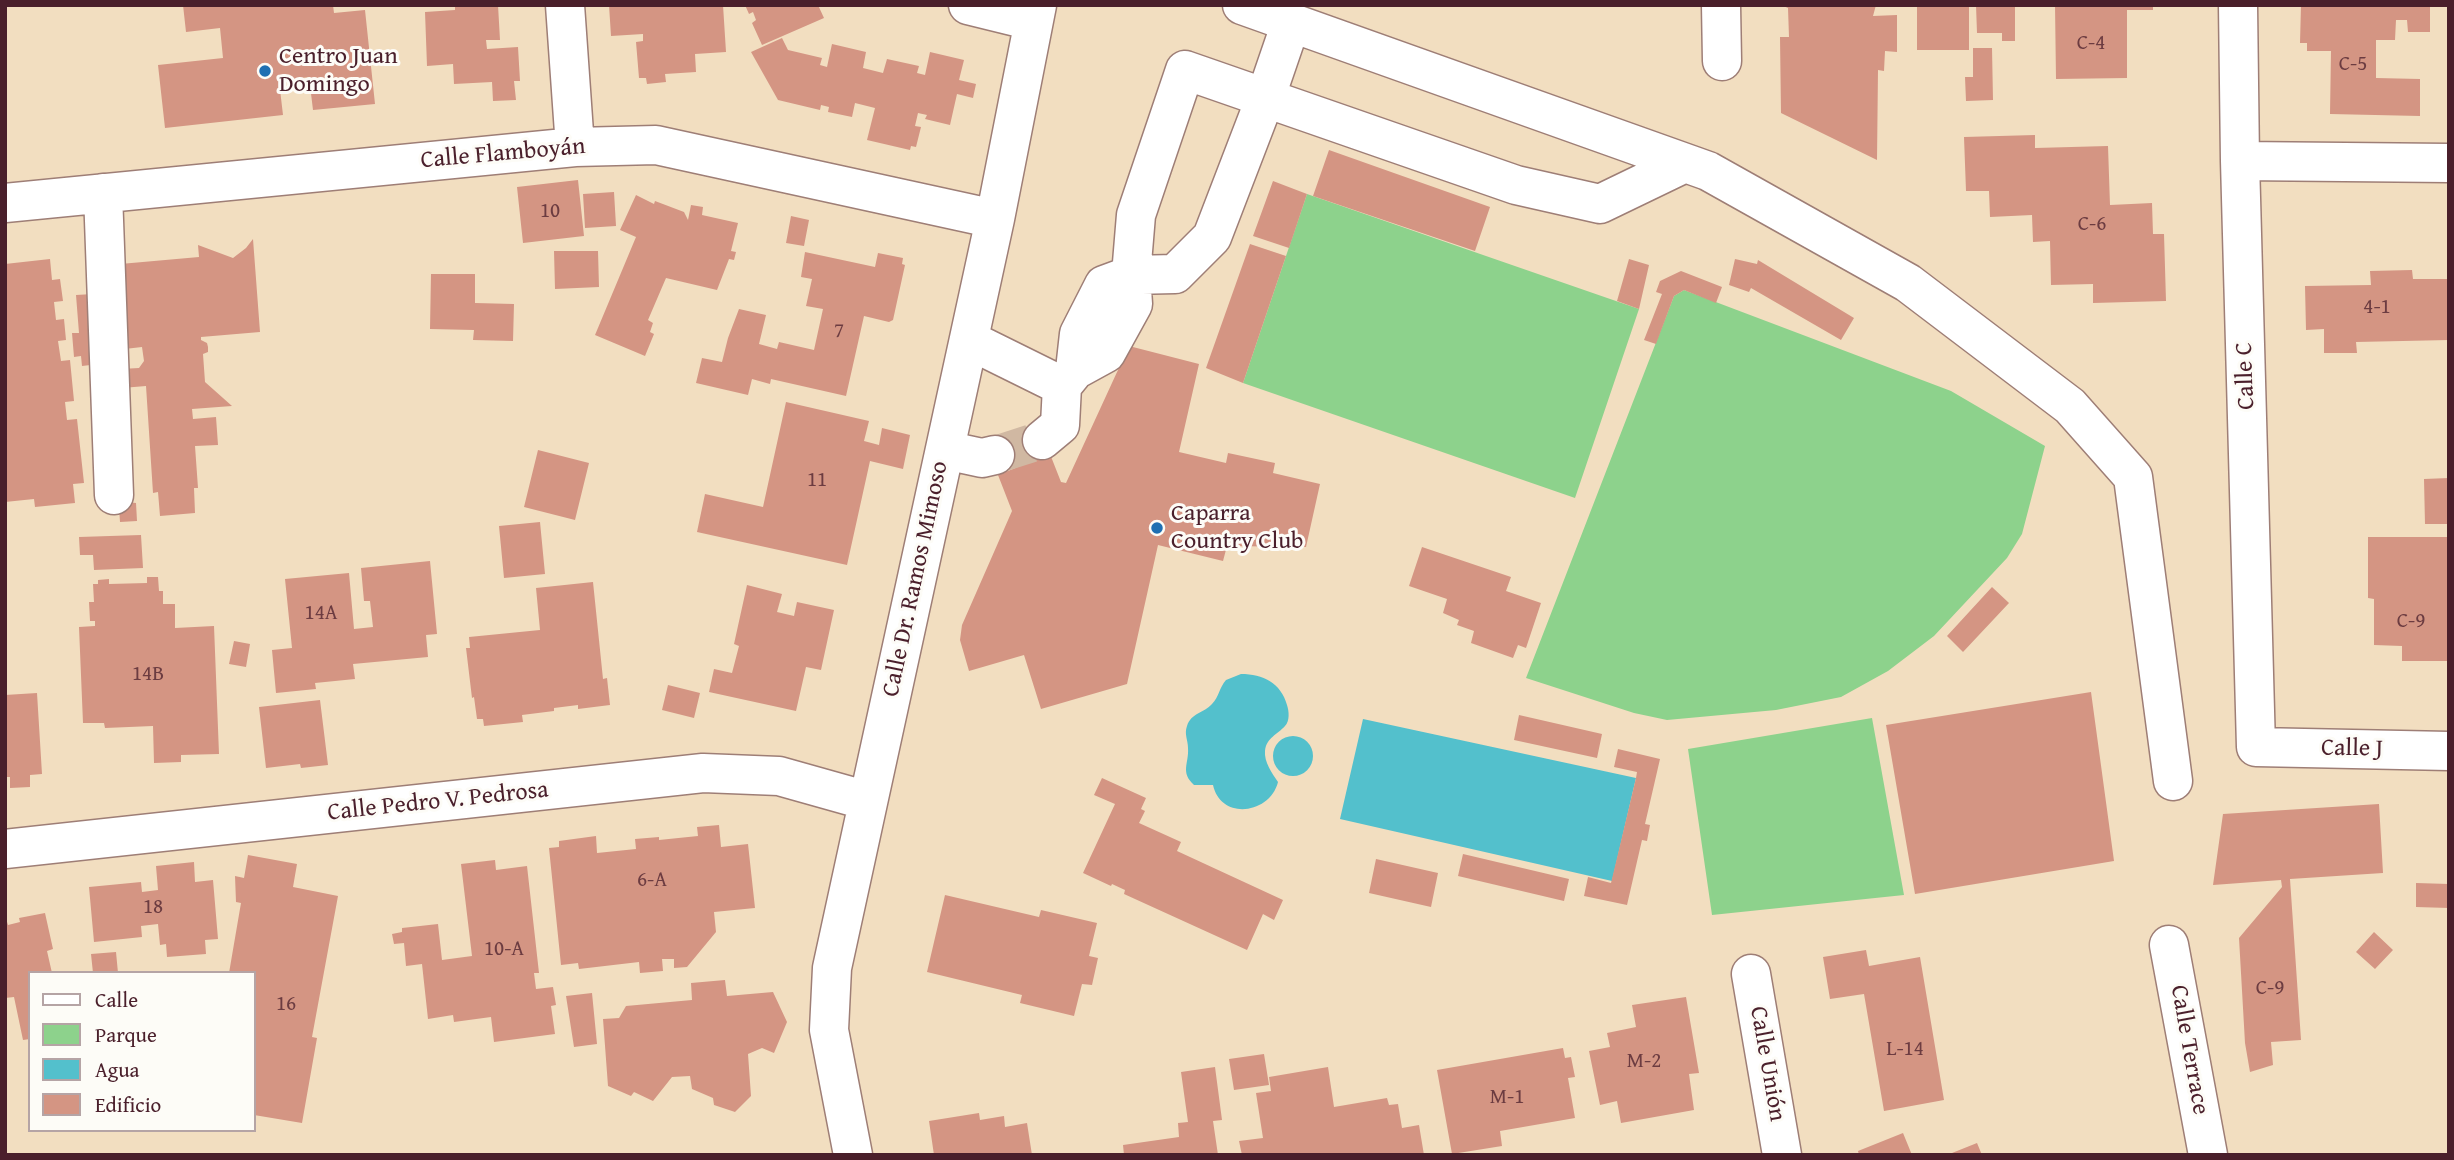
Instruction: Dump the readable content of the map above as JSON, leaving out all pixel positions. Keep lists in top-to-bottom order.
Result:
{
  "streets": {
    "street": [
      "Calle Flamboyán",
      "Calle C",
      "Calle Dr. Ramos Mimoso",
      "Calle J",
      "Calle Pedro V. Pedrosa",
      "Calle Terrace",
      "Calle Unión"
    ]
  },
  "crossings": [
    ["Calle Flamboyán", "Calle Dr. Ramos Mimoso"],
    ["Calle C", "Calle J"],
    ["Calle Dr. Ramos Mimoso", "Calle Pedro V. Pedrosa"]
  ],
  "places": ["Centro Juan Domingo", "Caparra Country Club"],
  "house_numbers": [
    "C-4",
    "C-5",
    "10",
    "C-6",
    "4-1",
    "7",
    "11",
    "14A",
    "C-9",
    "14B",
    "6-A",
    "18",
    "10-A",
    "C-9",
    "16",
    "L-14",
    "M-2",
    "M-1"
  ],
  "legend": [
    "Calle",
    "Parque",
    "Agua",
    "Edificio"
  ]
}
